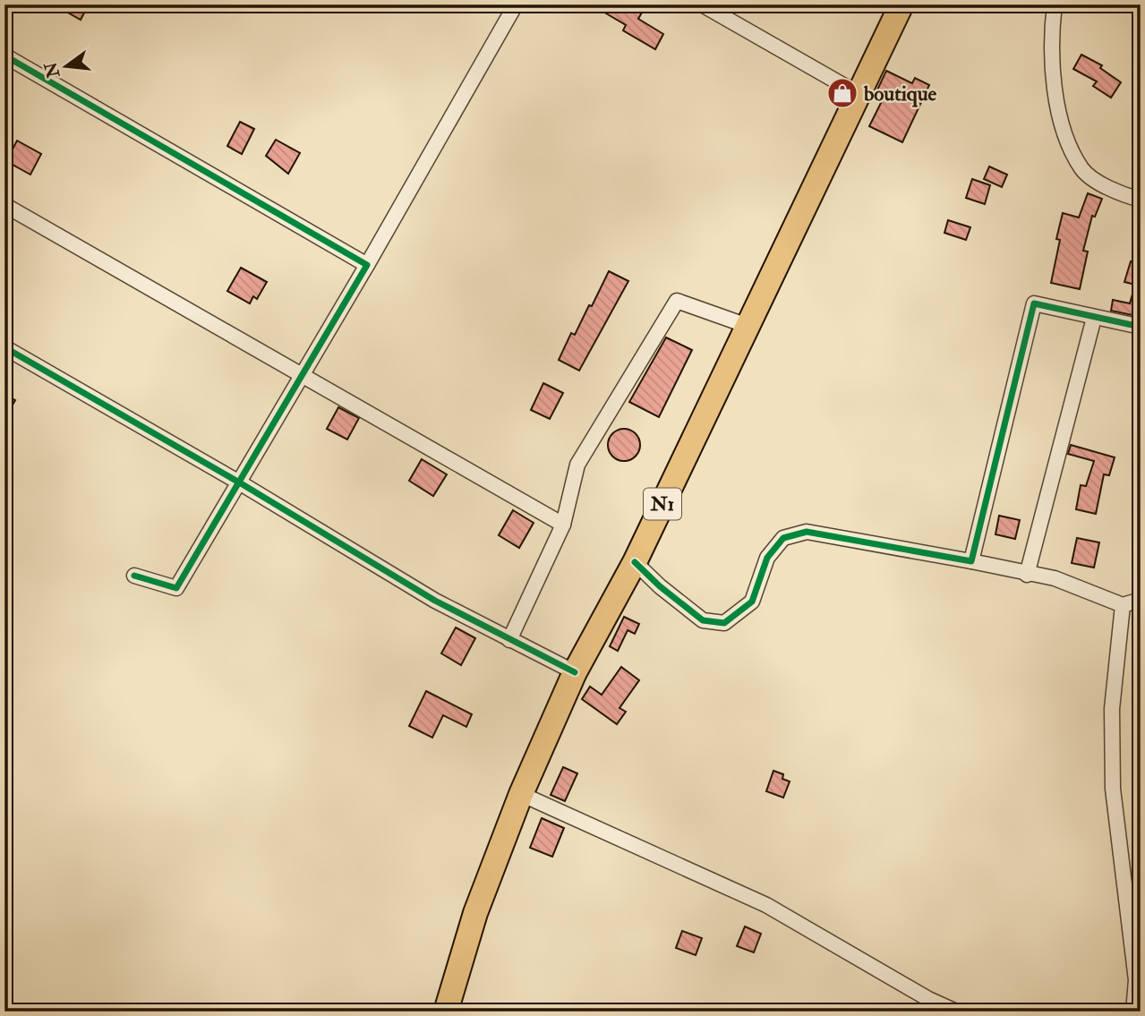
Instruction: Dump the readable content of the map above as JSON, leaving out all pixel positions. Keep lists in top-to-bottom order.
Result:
{
  "streets": {
    "highway": ["N1"]
  },
  "places": {
    "shop": ["boutique"]
  },
  "north": "left"
}
